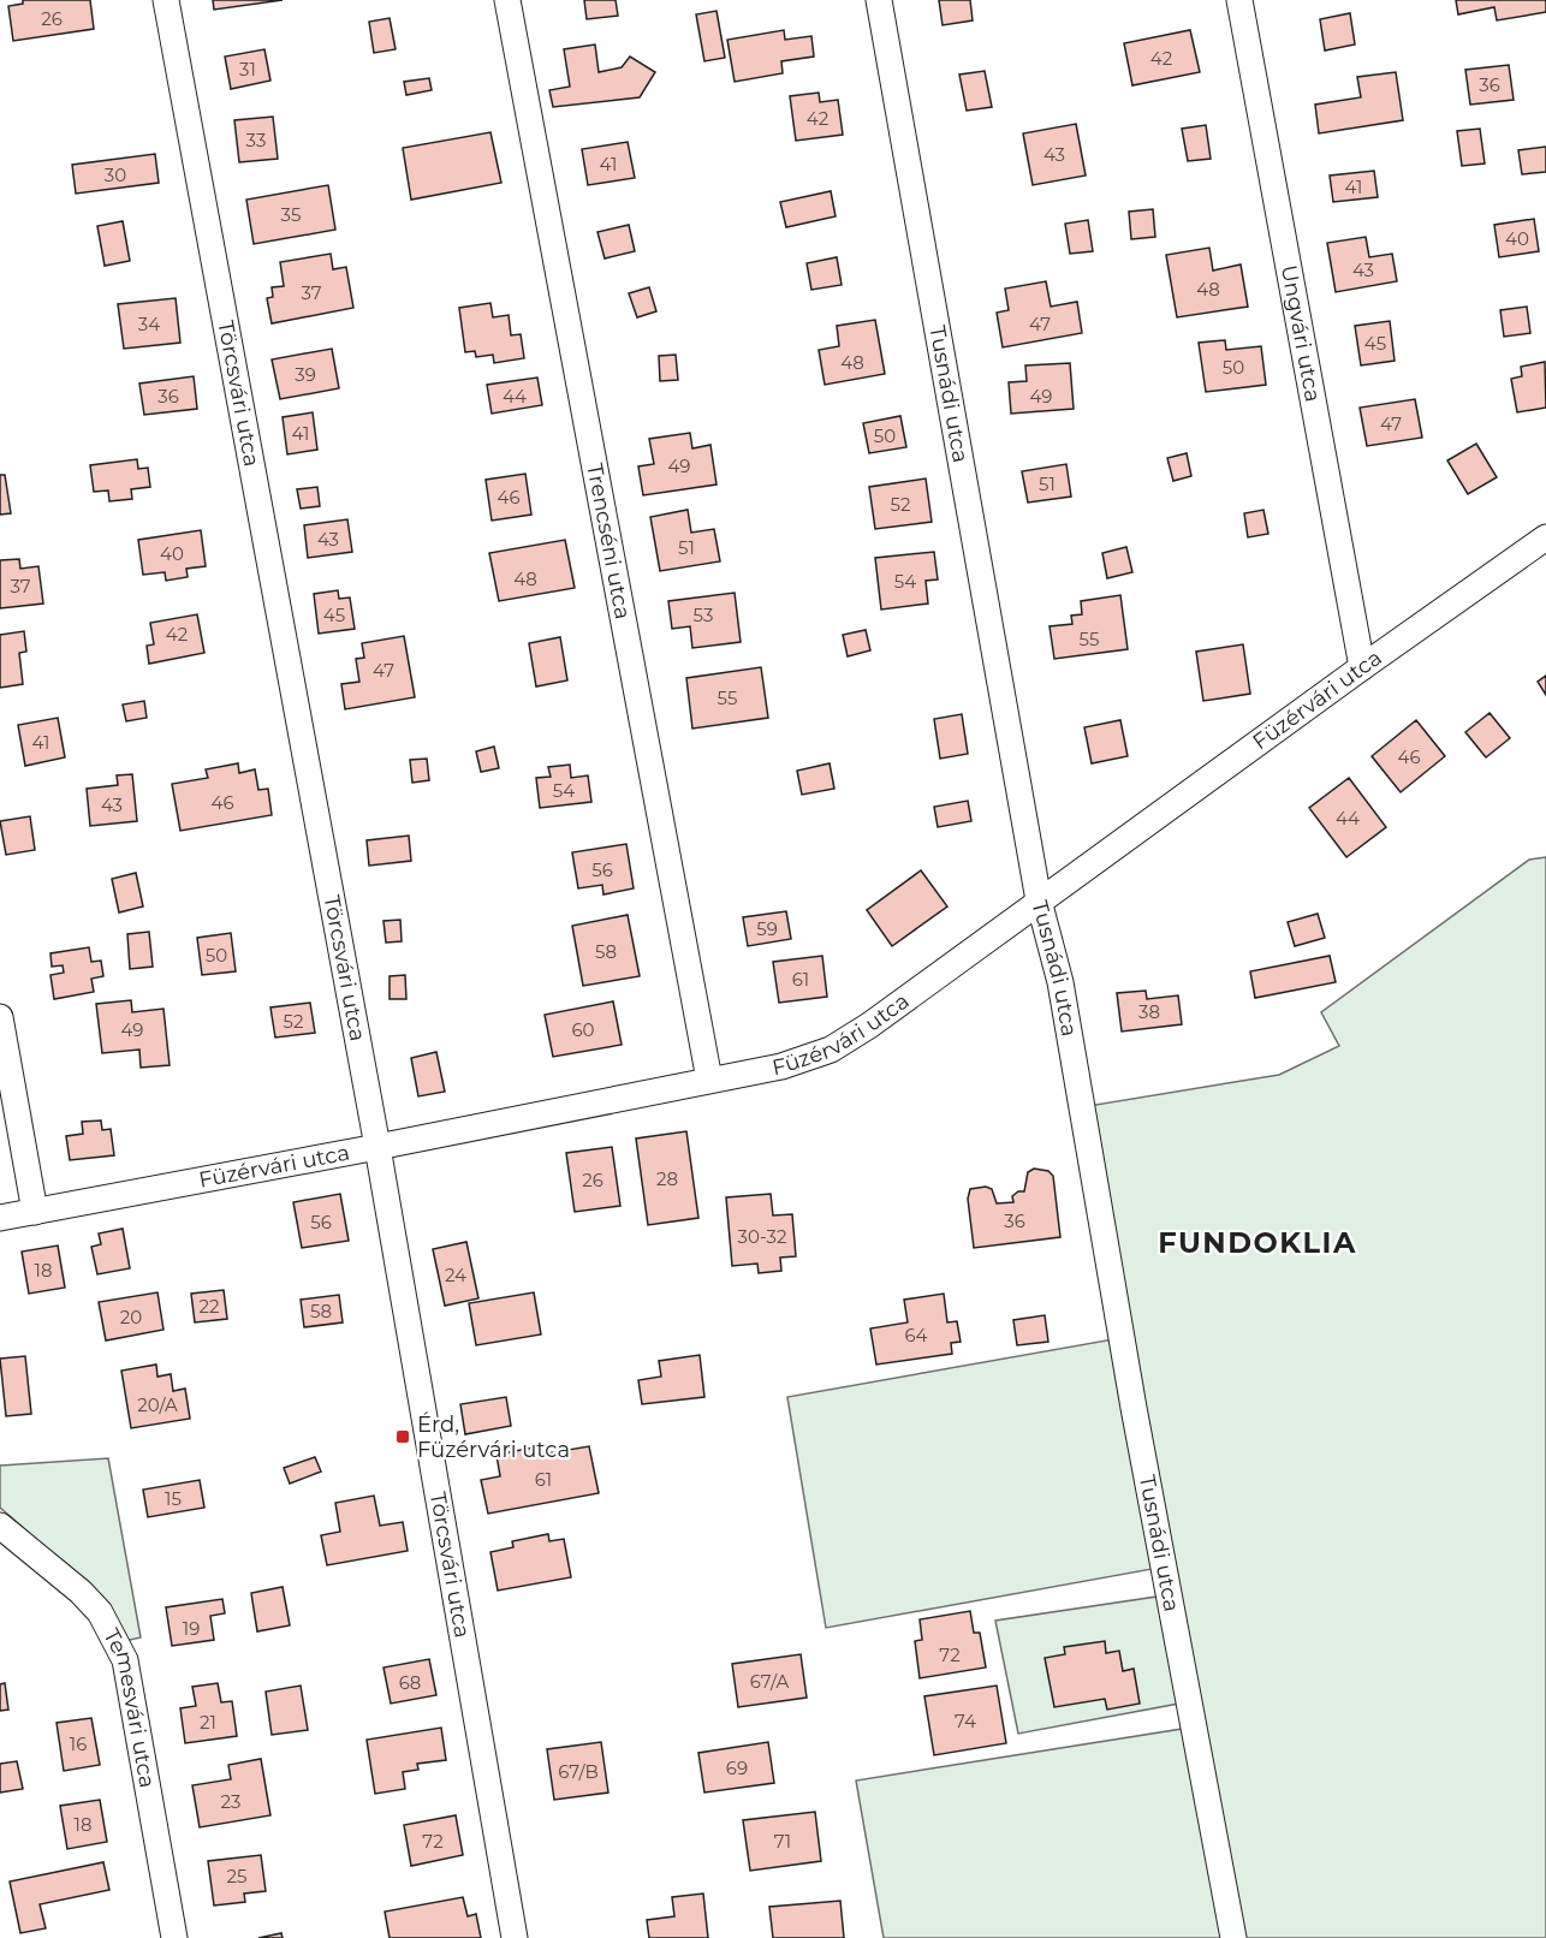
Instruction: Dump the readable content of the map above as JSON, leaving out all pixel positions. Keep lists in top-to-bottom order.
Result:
{
  "streets": {
    "street": [
      "Ungvári utca",
      "Törcsvári utca",
      "Tusnádi utca",
      "Trencséni utca",
      "Füzérvári utca",
      "Temesvári utca"
    ]
  },
  "crossings": [
    ["Ungvári utca", "Füzérvári utca"],
    ["Törcsvári utca", "Füzérvári utca"],
    ["Tusnádi utca", "Füzérvári utca"],
    ["Trencséni utca", "Füzérvári utca"]
  ],
  "districts": ["FUNDOKLIA"],
  "places": {
    "transit": ["Érd, Füzérvári utca"]
  },
  "house_numbers": [
    "26",
    "42",
    "31",
    "36",
    "42",
    "33",
    "43",
    "41",
    "30",
    "41",
    "35",
    "40",
    "43",
    "48",
    "37",
    "34",
    "47",
    "45",
    "48",
    "50",
    "39",
    "36",
    "44",
    "49",
    "47",
    "41",
    "50",
    "49",
    "51",
    "46",
    "52",
    "43",
    "51",
    "40",
    "48",
    "54",
    "37",
    "45",
    "53",
    "42",
    "55",
    "47",
    "55",
    "41",
    "46",
    "54",
    "46",
    "43",
    "44",
    "56",
    "59",
    "58",
    "50",
    "61",
    "38",
    "52",
    "49",
    "60",
    "28",
    "26",
    "36",
    "56",
    "30-32",
    "18",
    "24",
    "22",
    "58",
    "20",
    "64",
    "20/A",
    "61",
    "15",
    "19",
    "72",
    "67/A",
    "68",
    "74",
    "21",
    "16",
    "69",
    "67/B",
    "23",
    "18",
    "72",
    "71",
    "25"
  ]
}
